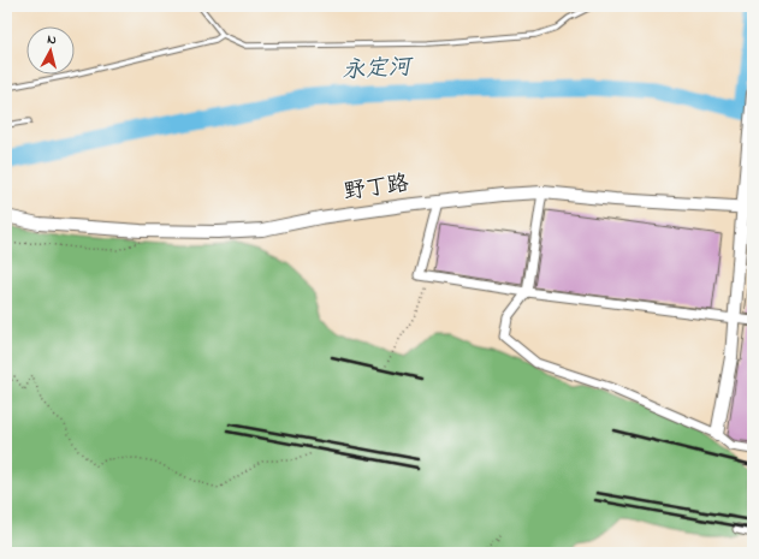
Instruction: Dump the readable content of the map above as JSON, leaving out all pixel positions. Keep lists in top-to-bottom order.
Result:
{
  "streets": {
    "main road": ["野丁路"]
  },
  "water": ["永定河"],
  "north": "top"
}
